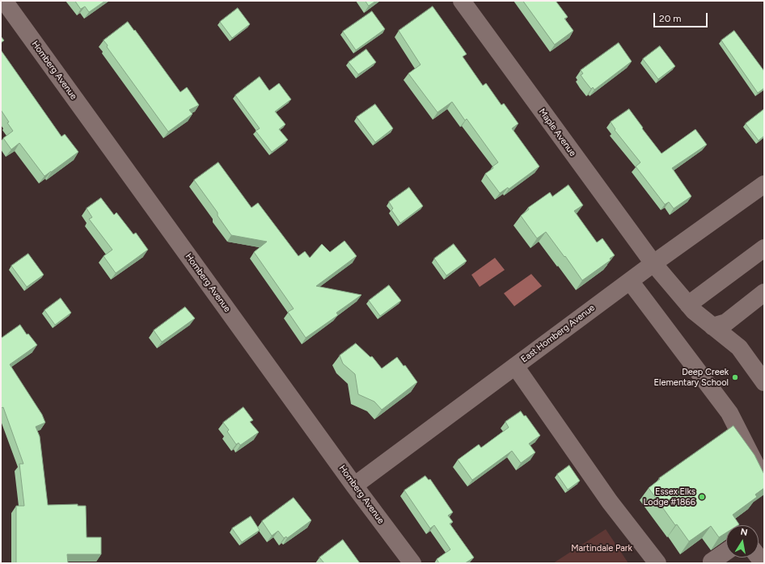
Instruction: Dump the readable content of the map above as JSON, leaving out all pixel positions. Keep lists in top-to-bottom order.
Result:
{
  "streets": {
    "street": ["Homberg Avenue", "Maple Avenue", "East Homberg Avenue"]
  },
  "crossings": [
    ["Homberg Avenue", "East Homberg Avenue"],
    ["Maple Avenue", "East Homberg Avenue"]
  ],
  "parks": ["Martindale Park"],
  "places": ["Deep Creek Elementary School", "Essex Elks Lodge #1866"],
  "scale_bar": "20 m",
  "north": "top"
}
